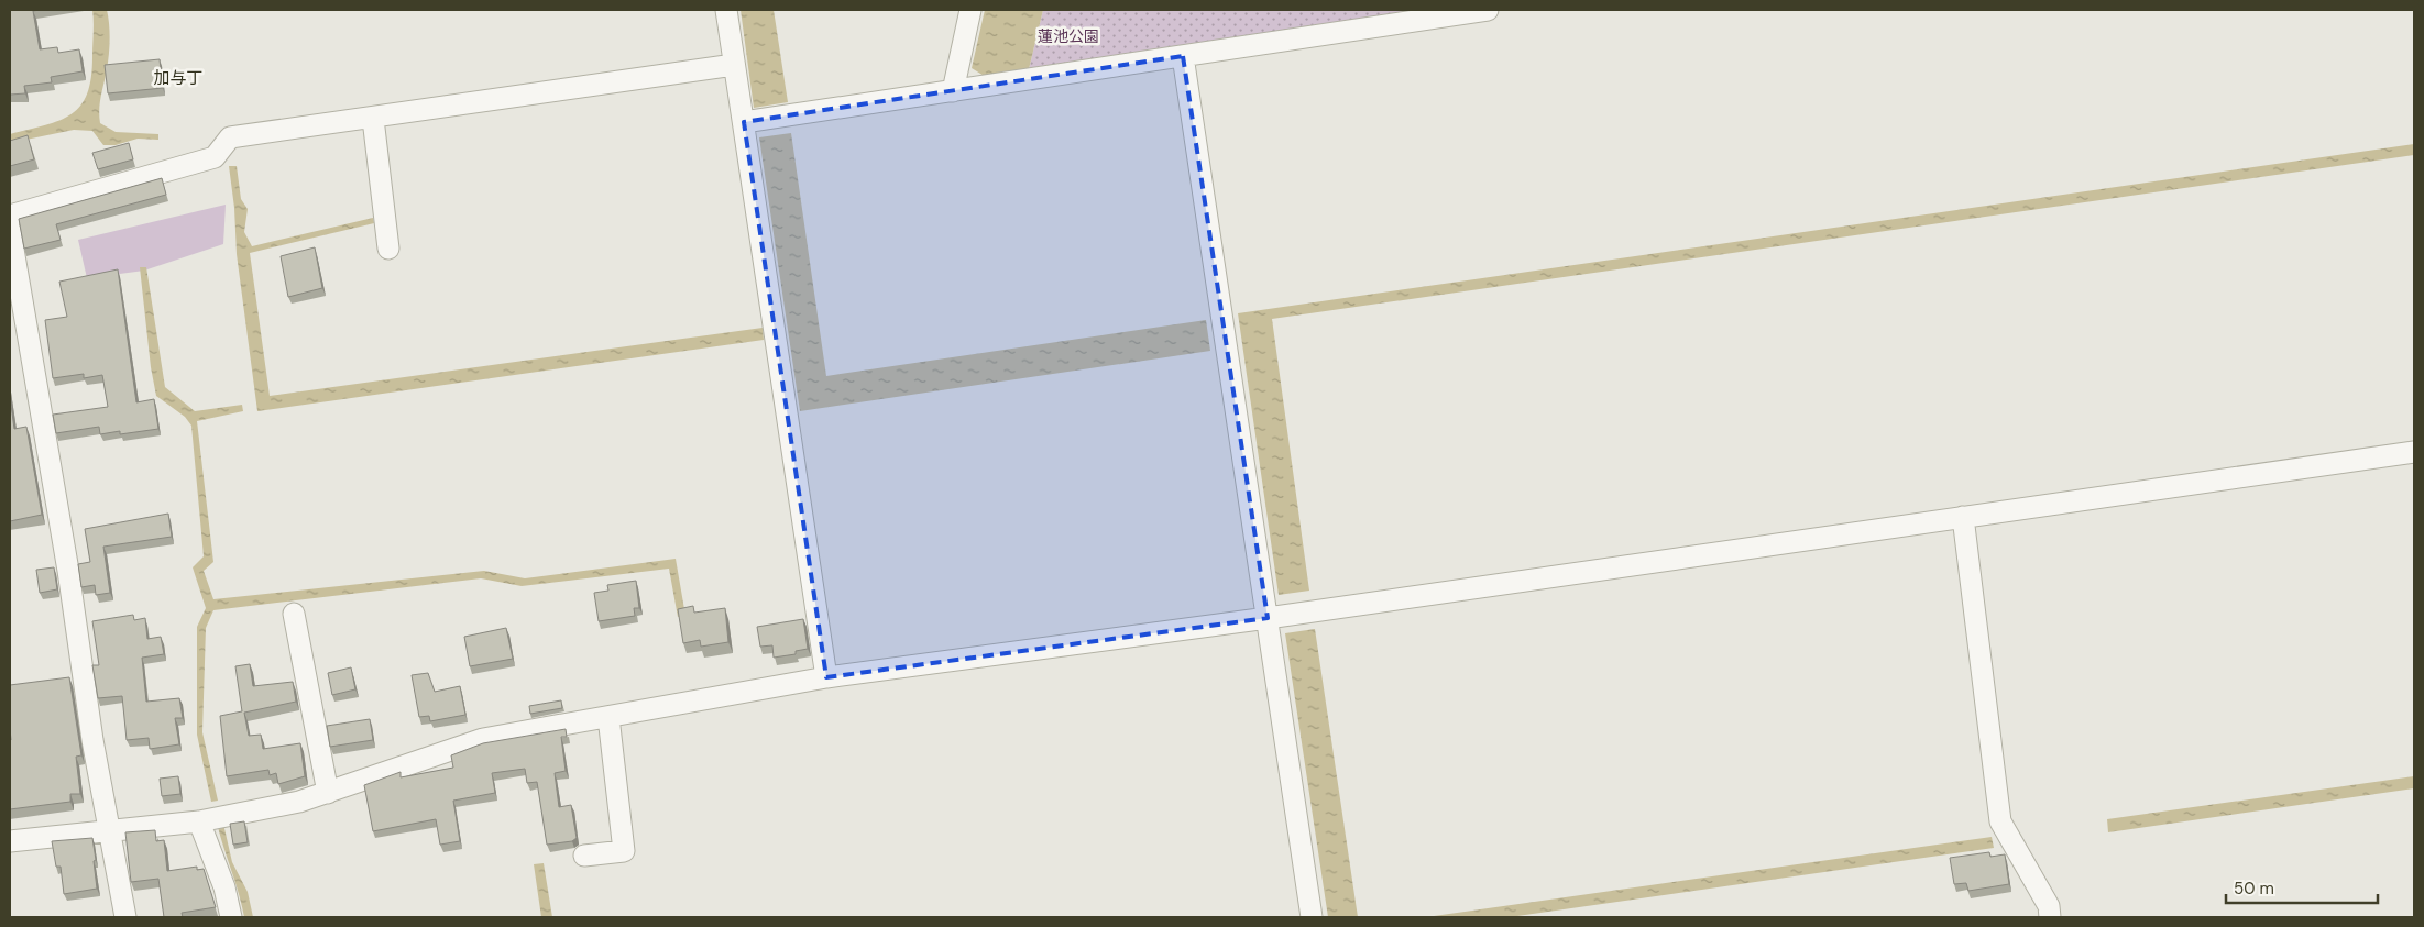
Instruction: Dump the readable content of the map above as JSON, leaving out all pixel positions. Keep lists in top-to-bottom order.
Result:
{
  "districts": ["加与丁"],
  "parks": ["蓮池公園"],
  "scale_bar": "50 m"
}
